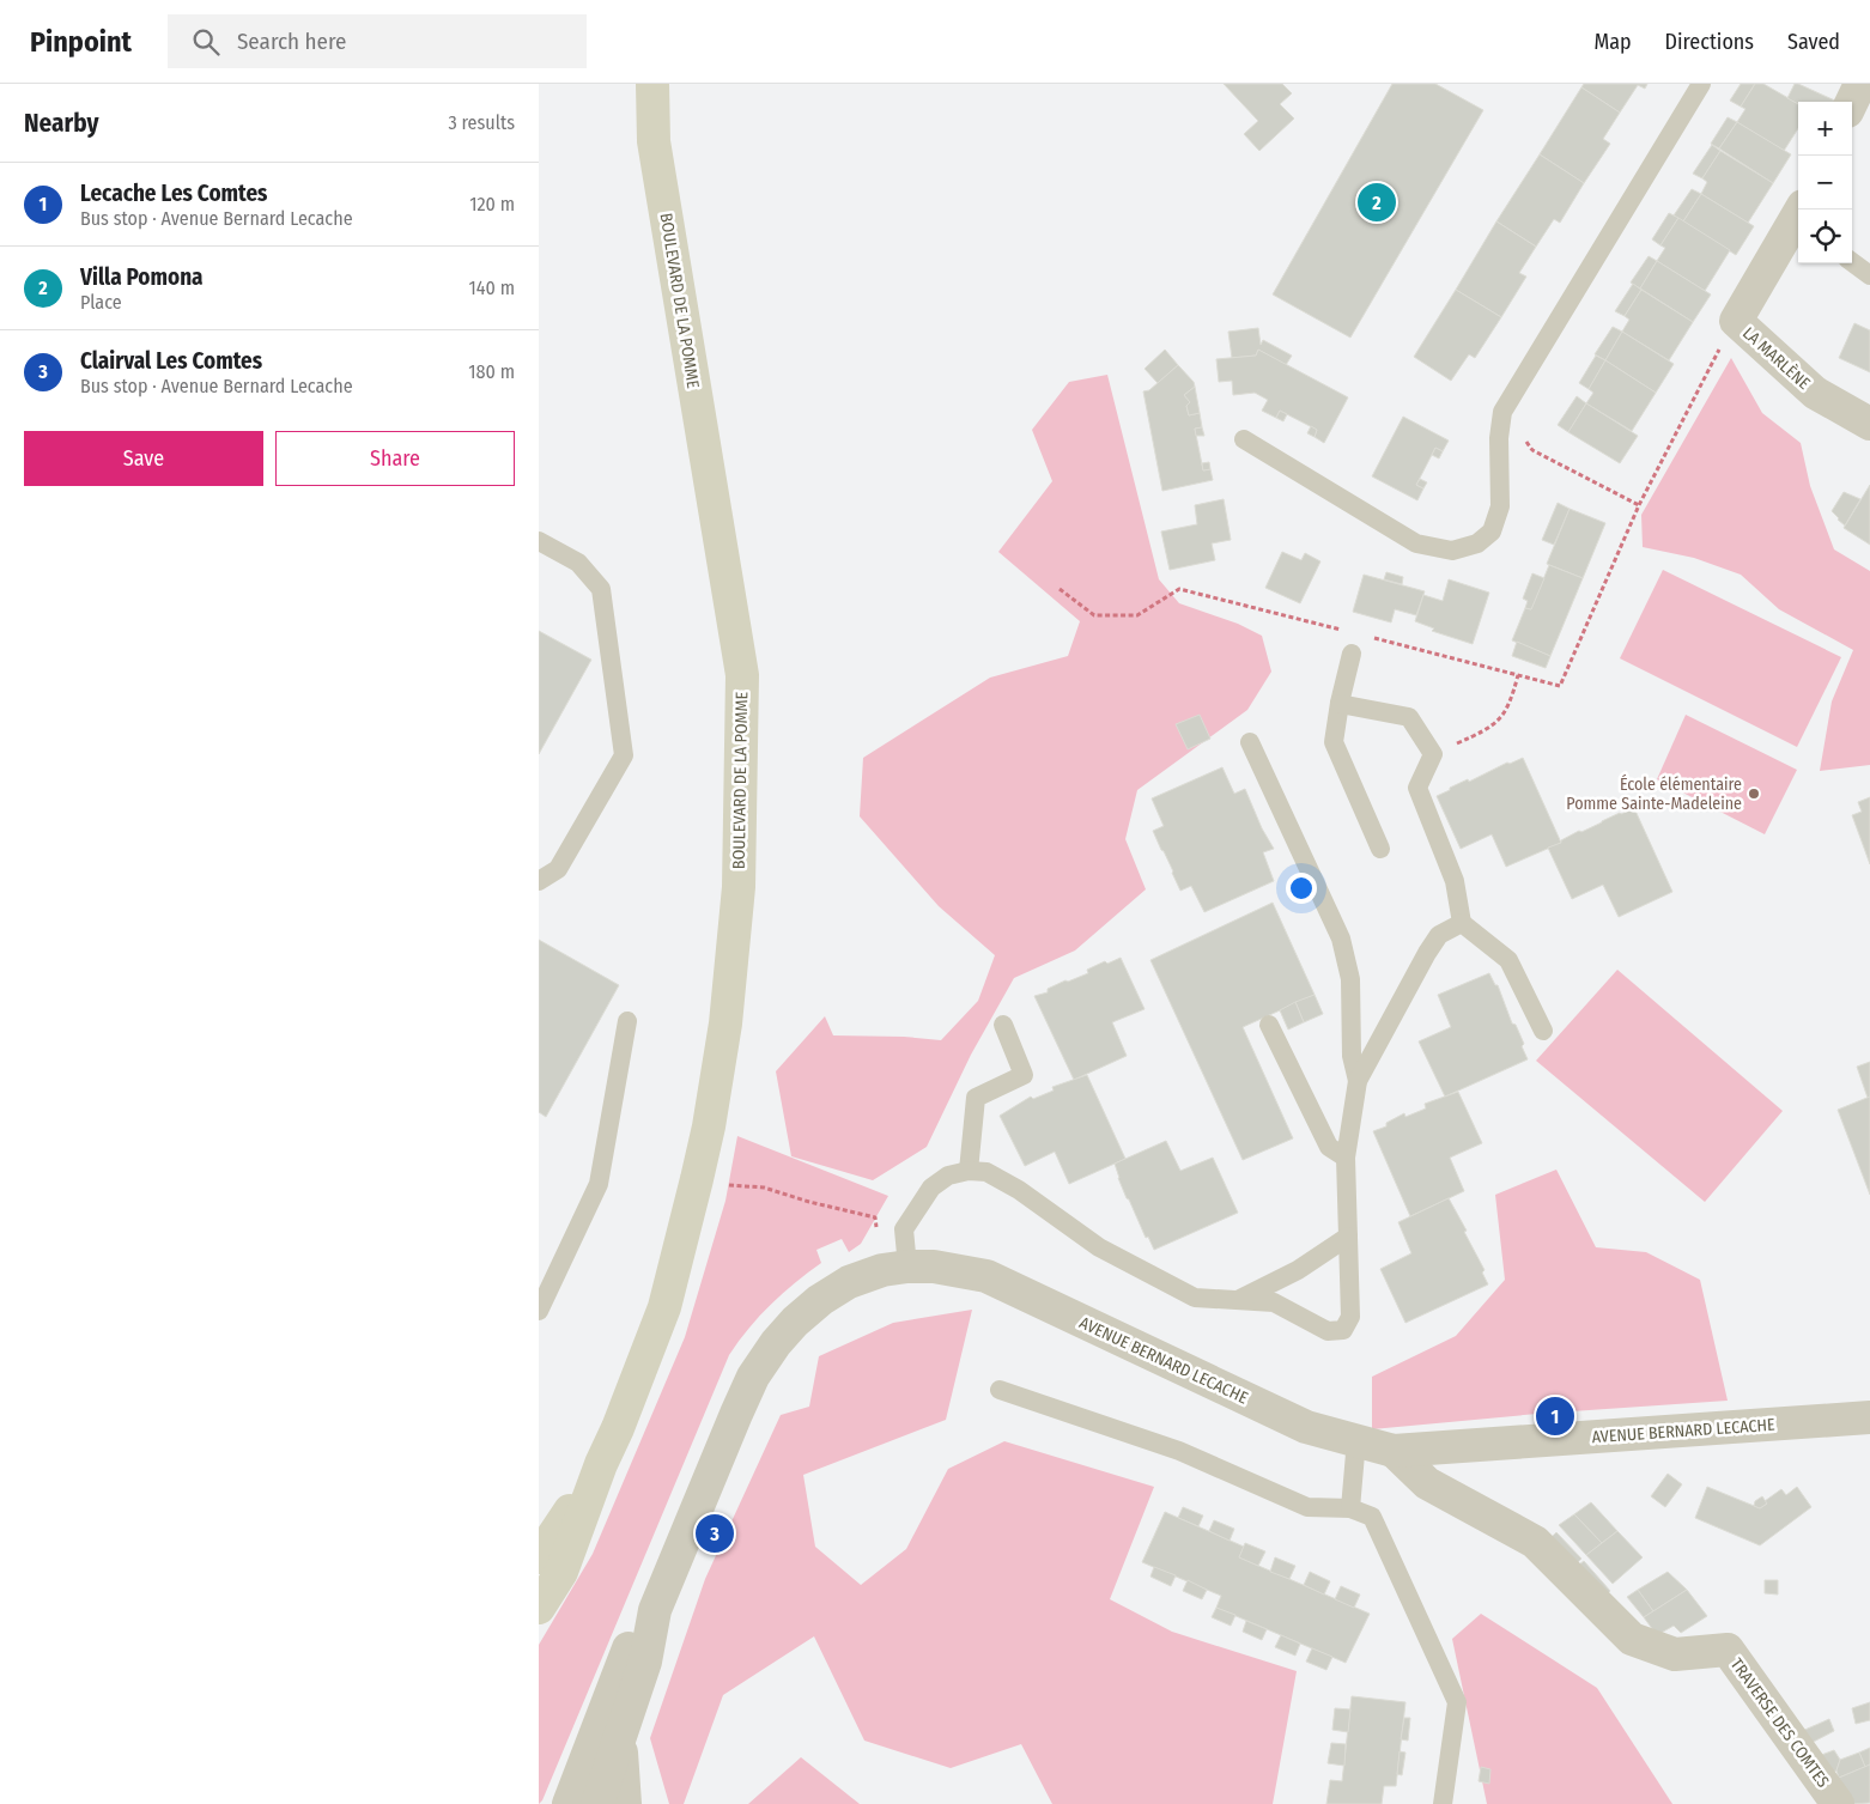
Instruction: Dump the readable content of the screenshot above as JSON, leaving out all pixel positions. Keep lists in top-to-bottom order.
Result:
{
  "streets": {
    "main road": ["BOULEVARD DE LA POMME"],
    "street": ["LA MARLÈNE", "AVENUE BERNARD LECACHE", "TRAVERSE DES COMTES"]
  },
  "crossings": [
    ["AVENUE BERNARD LECACHE", "TRAVERSE DES COMTES"]
  ],
  "places": ["École élémentaire Pomme Sainte-Madeleine"],
  "page": {
    "header": "Pinpoint",
    "search": "Search here",
    "nav": ["Map", "Directions", "Saved"],
    "heading": ["Nearby", "3 results"],
    "map_buttons": ["+", "−"],
    "list": [
      {
        "mark": "1",
        "name": "Lecache Les Comtes",
        "note": "Bus stop · Avenue Bernard Lecache",
        "value": "120 m"
      },
      {
        "mark": "2",
        "name": "Villa Pomona",
        "note": "Place",
        "value": "140 m"
      },
      {
        "mark": "3",
        "name": "Clairval Les Comtes",
        "note": "Bus stop · Avenue Bernard Lecache",
        "value": "180 m"
      }
    ],
    "pins": ["2", "1", "3"],
    "buttons": ["Save", "Share"]
  }
}
